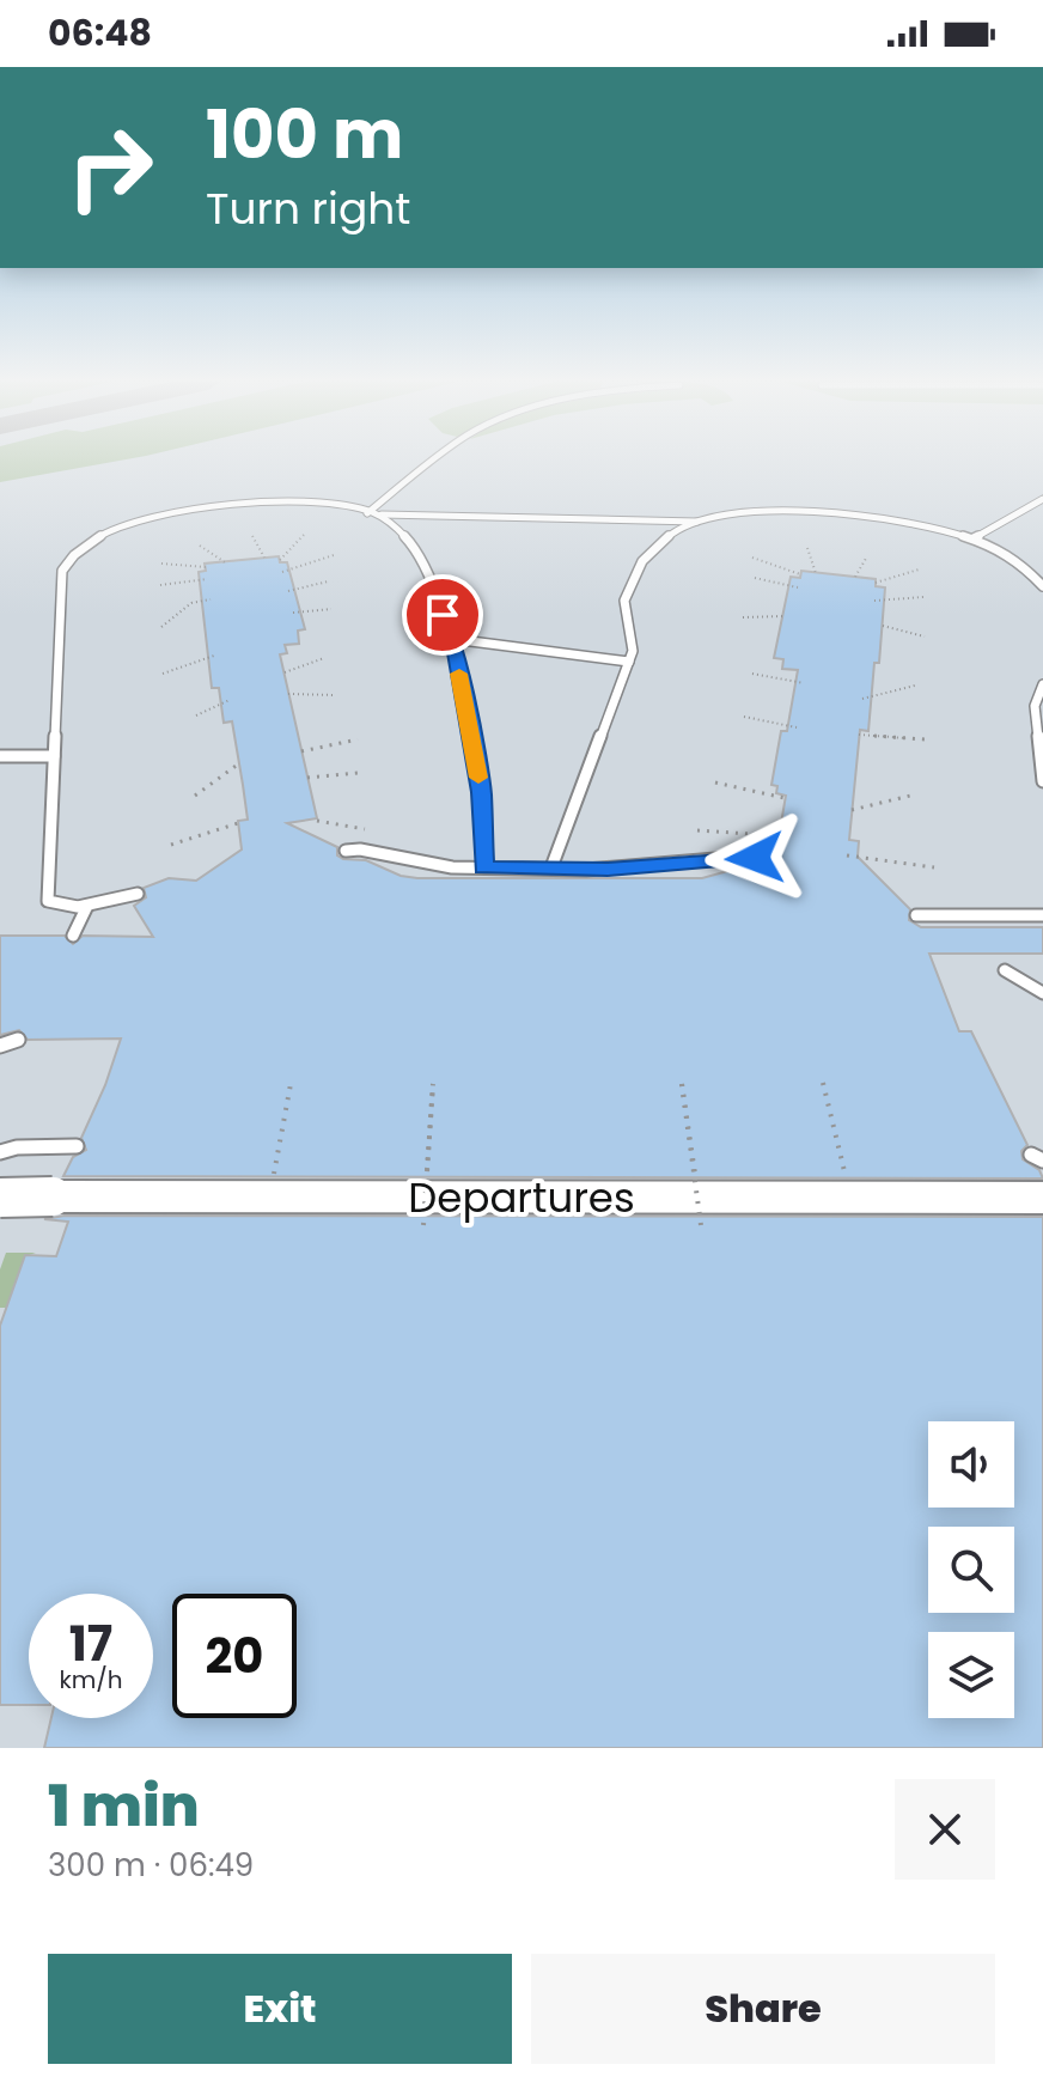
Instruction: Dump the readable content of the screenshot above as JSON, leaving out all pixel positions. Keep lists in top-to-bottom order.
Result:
{
  "streets": {
    "main road": ["Departures"]
  },
  "page": {
    "status": "06:48",
    "turn": ["100 m", "Turn right"],
    "speed": "17 km/h",
    "limit": "20",
    "heading": ["1 min", "300 m · 06:49"],
    "buttons": ["Exit", "Share"]
  }
}
